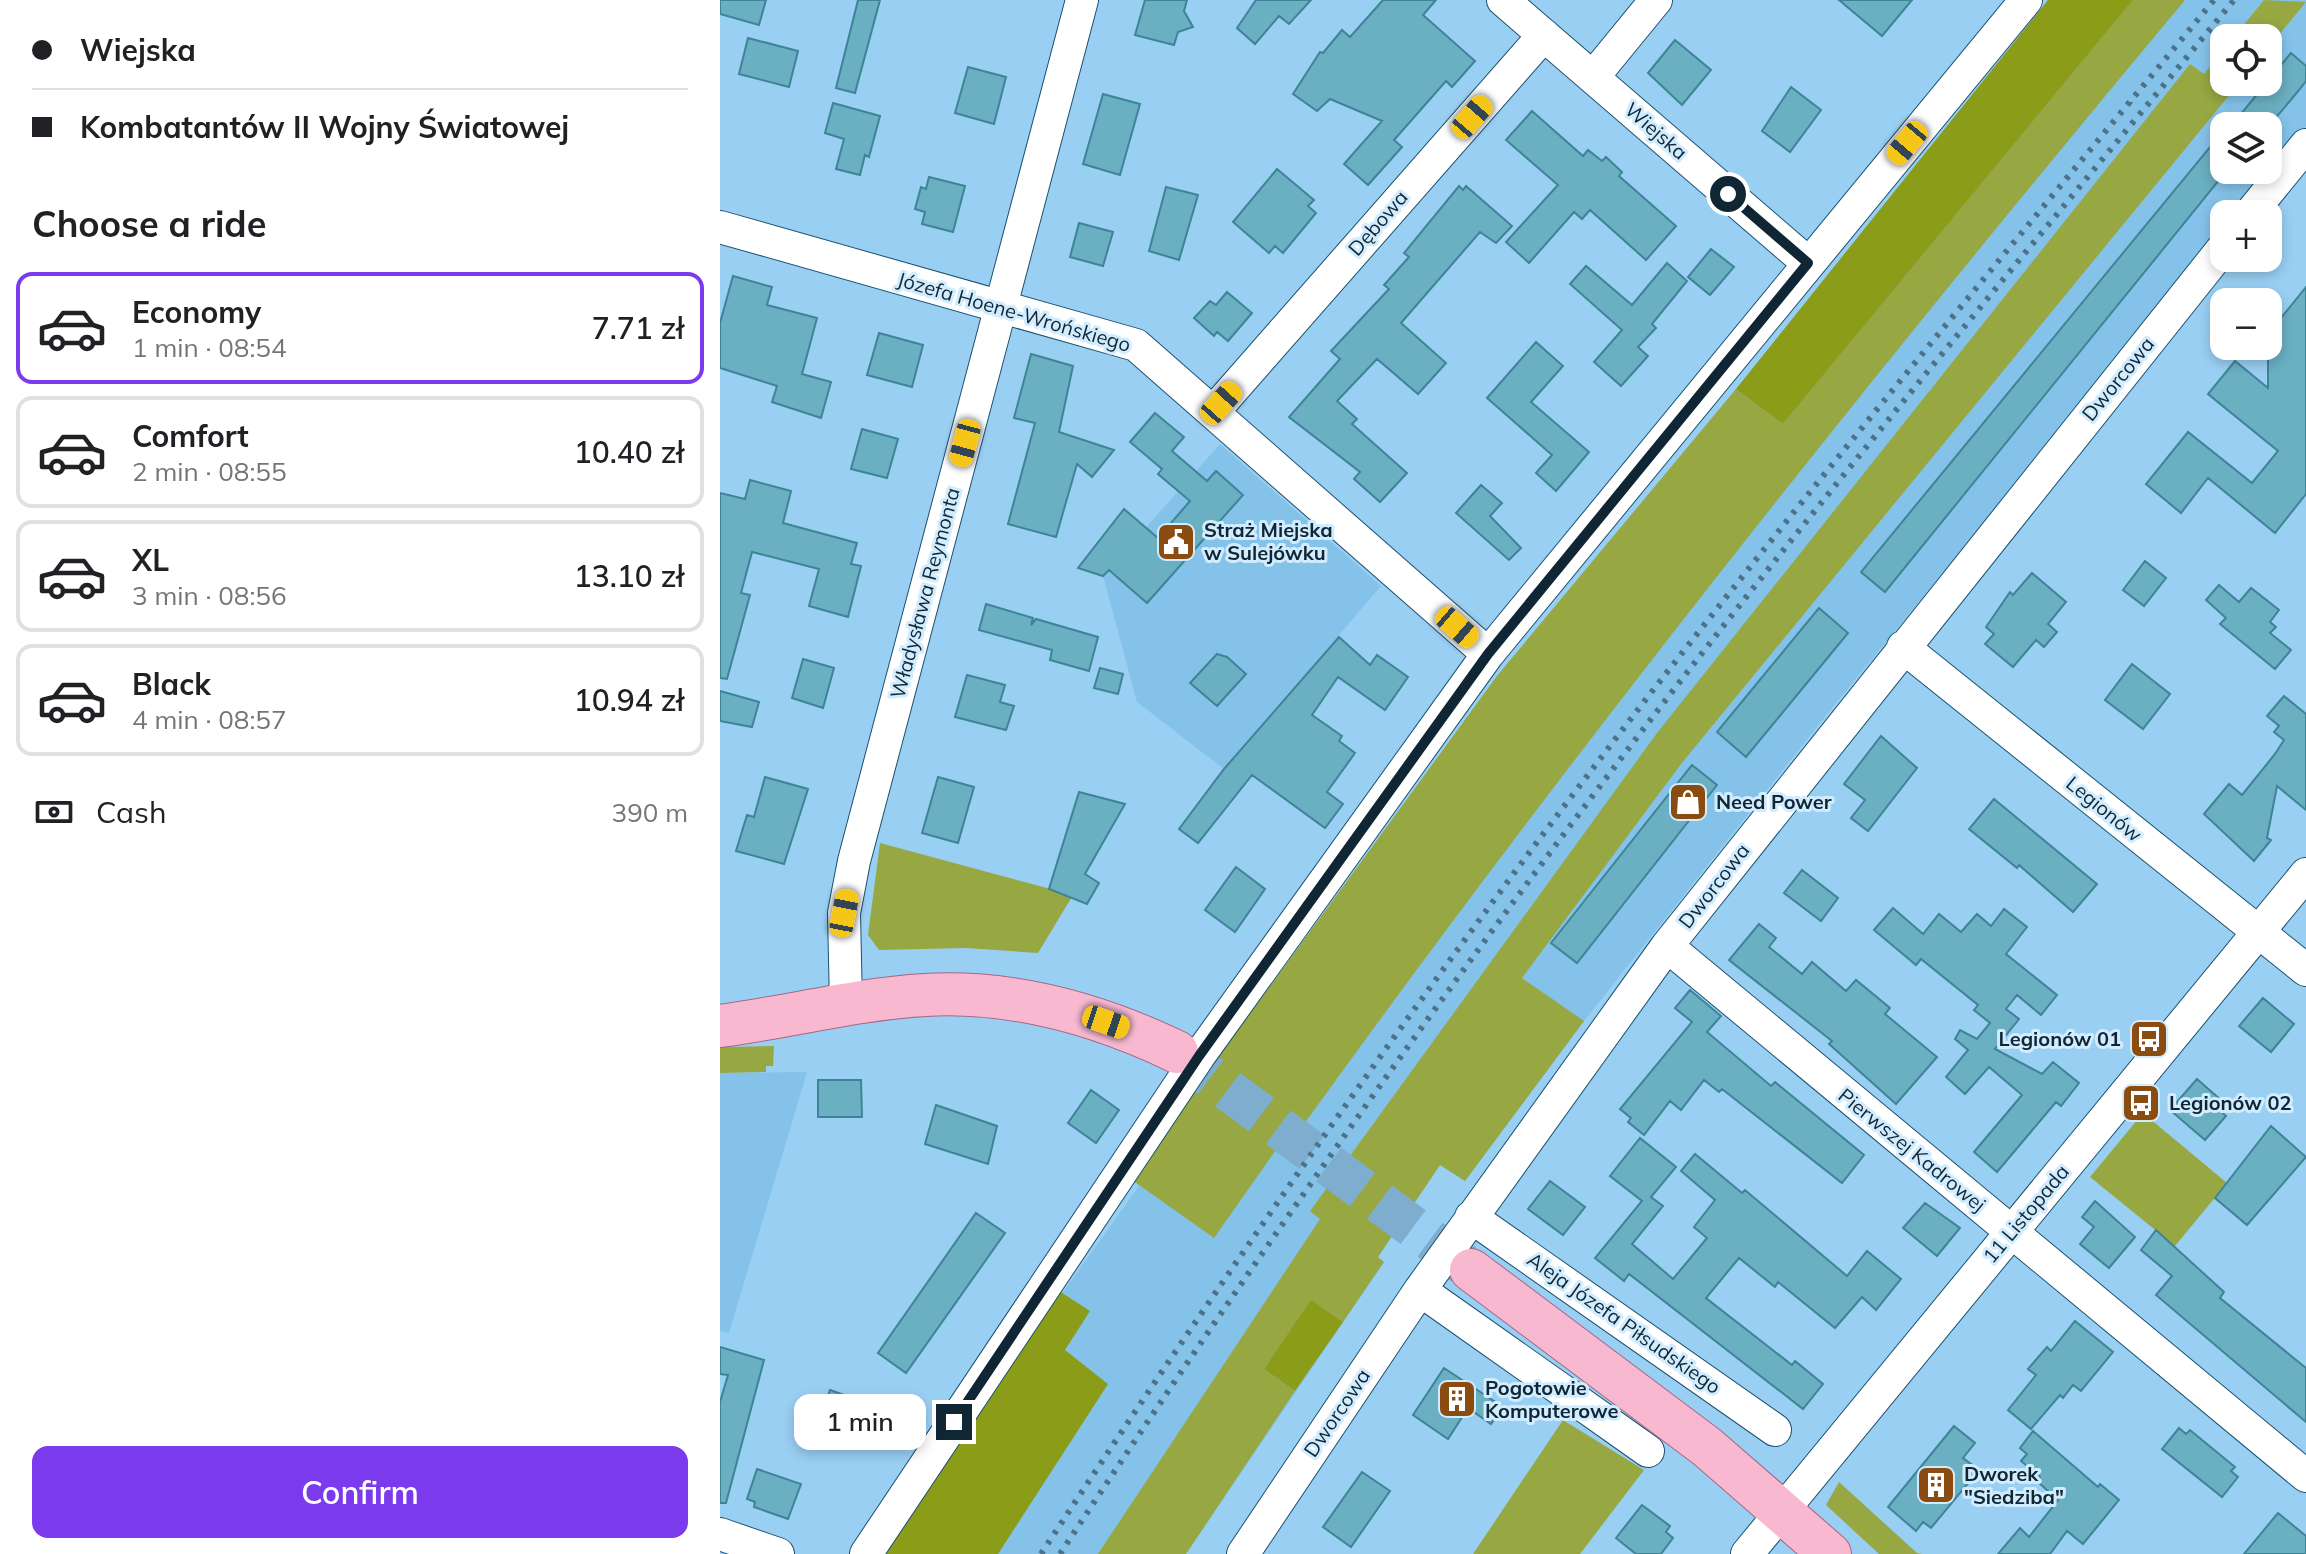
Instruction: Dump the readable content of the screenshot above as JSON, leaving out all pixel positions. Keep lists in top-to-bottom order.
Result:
{
  "streets": {
    "street": [
      "Wiejska",
      "Dębowa",
      "Józefa Hoene-Wrońskiego",
      "Dworcowa",
      "Władysława Reymonta",
      "Legionów",
      "Pierwszej Kadrowej",
      "11 Listopada",
      "Aleja Józefa Piłsudskiego"
    ]
  },
  "crossings": [
    ["Wiejska", "Dębowa"],
    ["Dębowa", "Józefa Hoene-Wrońskiego"],
    ["Józefa Hoene-Wrońskiego", "Władysława Reymonta"],
    ["Dworcowa", "Legionów"],
    ["Dworcowa", "Pierwszej Kadrowej"],
    ["Dworcowa", "Aleja Józefa Piłsudskiego"],
    ["Legionów", "11 Listopada"],
    ["Pierwszej Kadrowej", "11 Listopada"]
  ],
  "places": {
    "public building": ["Straż Miejska w Sulejówku"],
    "shop": ["Need Power"],
    "bus stop": ["Legionów 01", "Legionów 02"],
    "building": ["Pogotowie Komputerowe", "Dworek \"Siedziba\""]
  },
  "page": {
    "banner": ["Wiejska", "Kombatantów II Wojny Światowej"],
    "map_buttons": ["+", "−"],
    "heading": "Choose a ride",
    "list": [
      {
        "name": "Economy",
        "note": "1 min · 08:54",
        "value": "7.71 zł"
      },
      {
        "name": "Comfort",
        "note": "2 min · 08:55",
        "value": "10.40 zł"
      },
      {
        "name": "XL",
        "note": "3 min · 08:56",
        "value": "13.10 zł"
      },
      {
        "name": "Black",
        "note": "4 min · 08:57",
        "value": "10.94 zł"
      }
    ],
    "pay": ["Cash", "390 m"],
    "bubble": "1 min",
    "buttons": "Confirm"
  }
}
